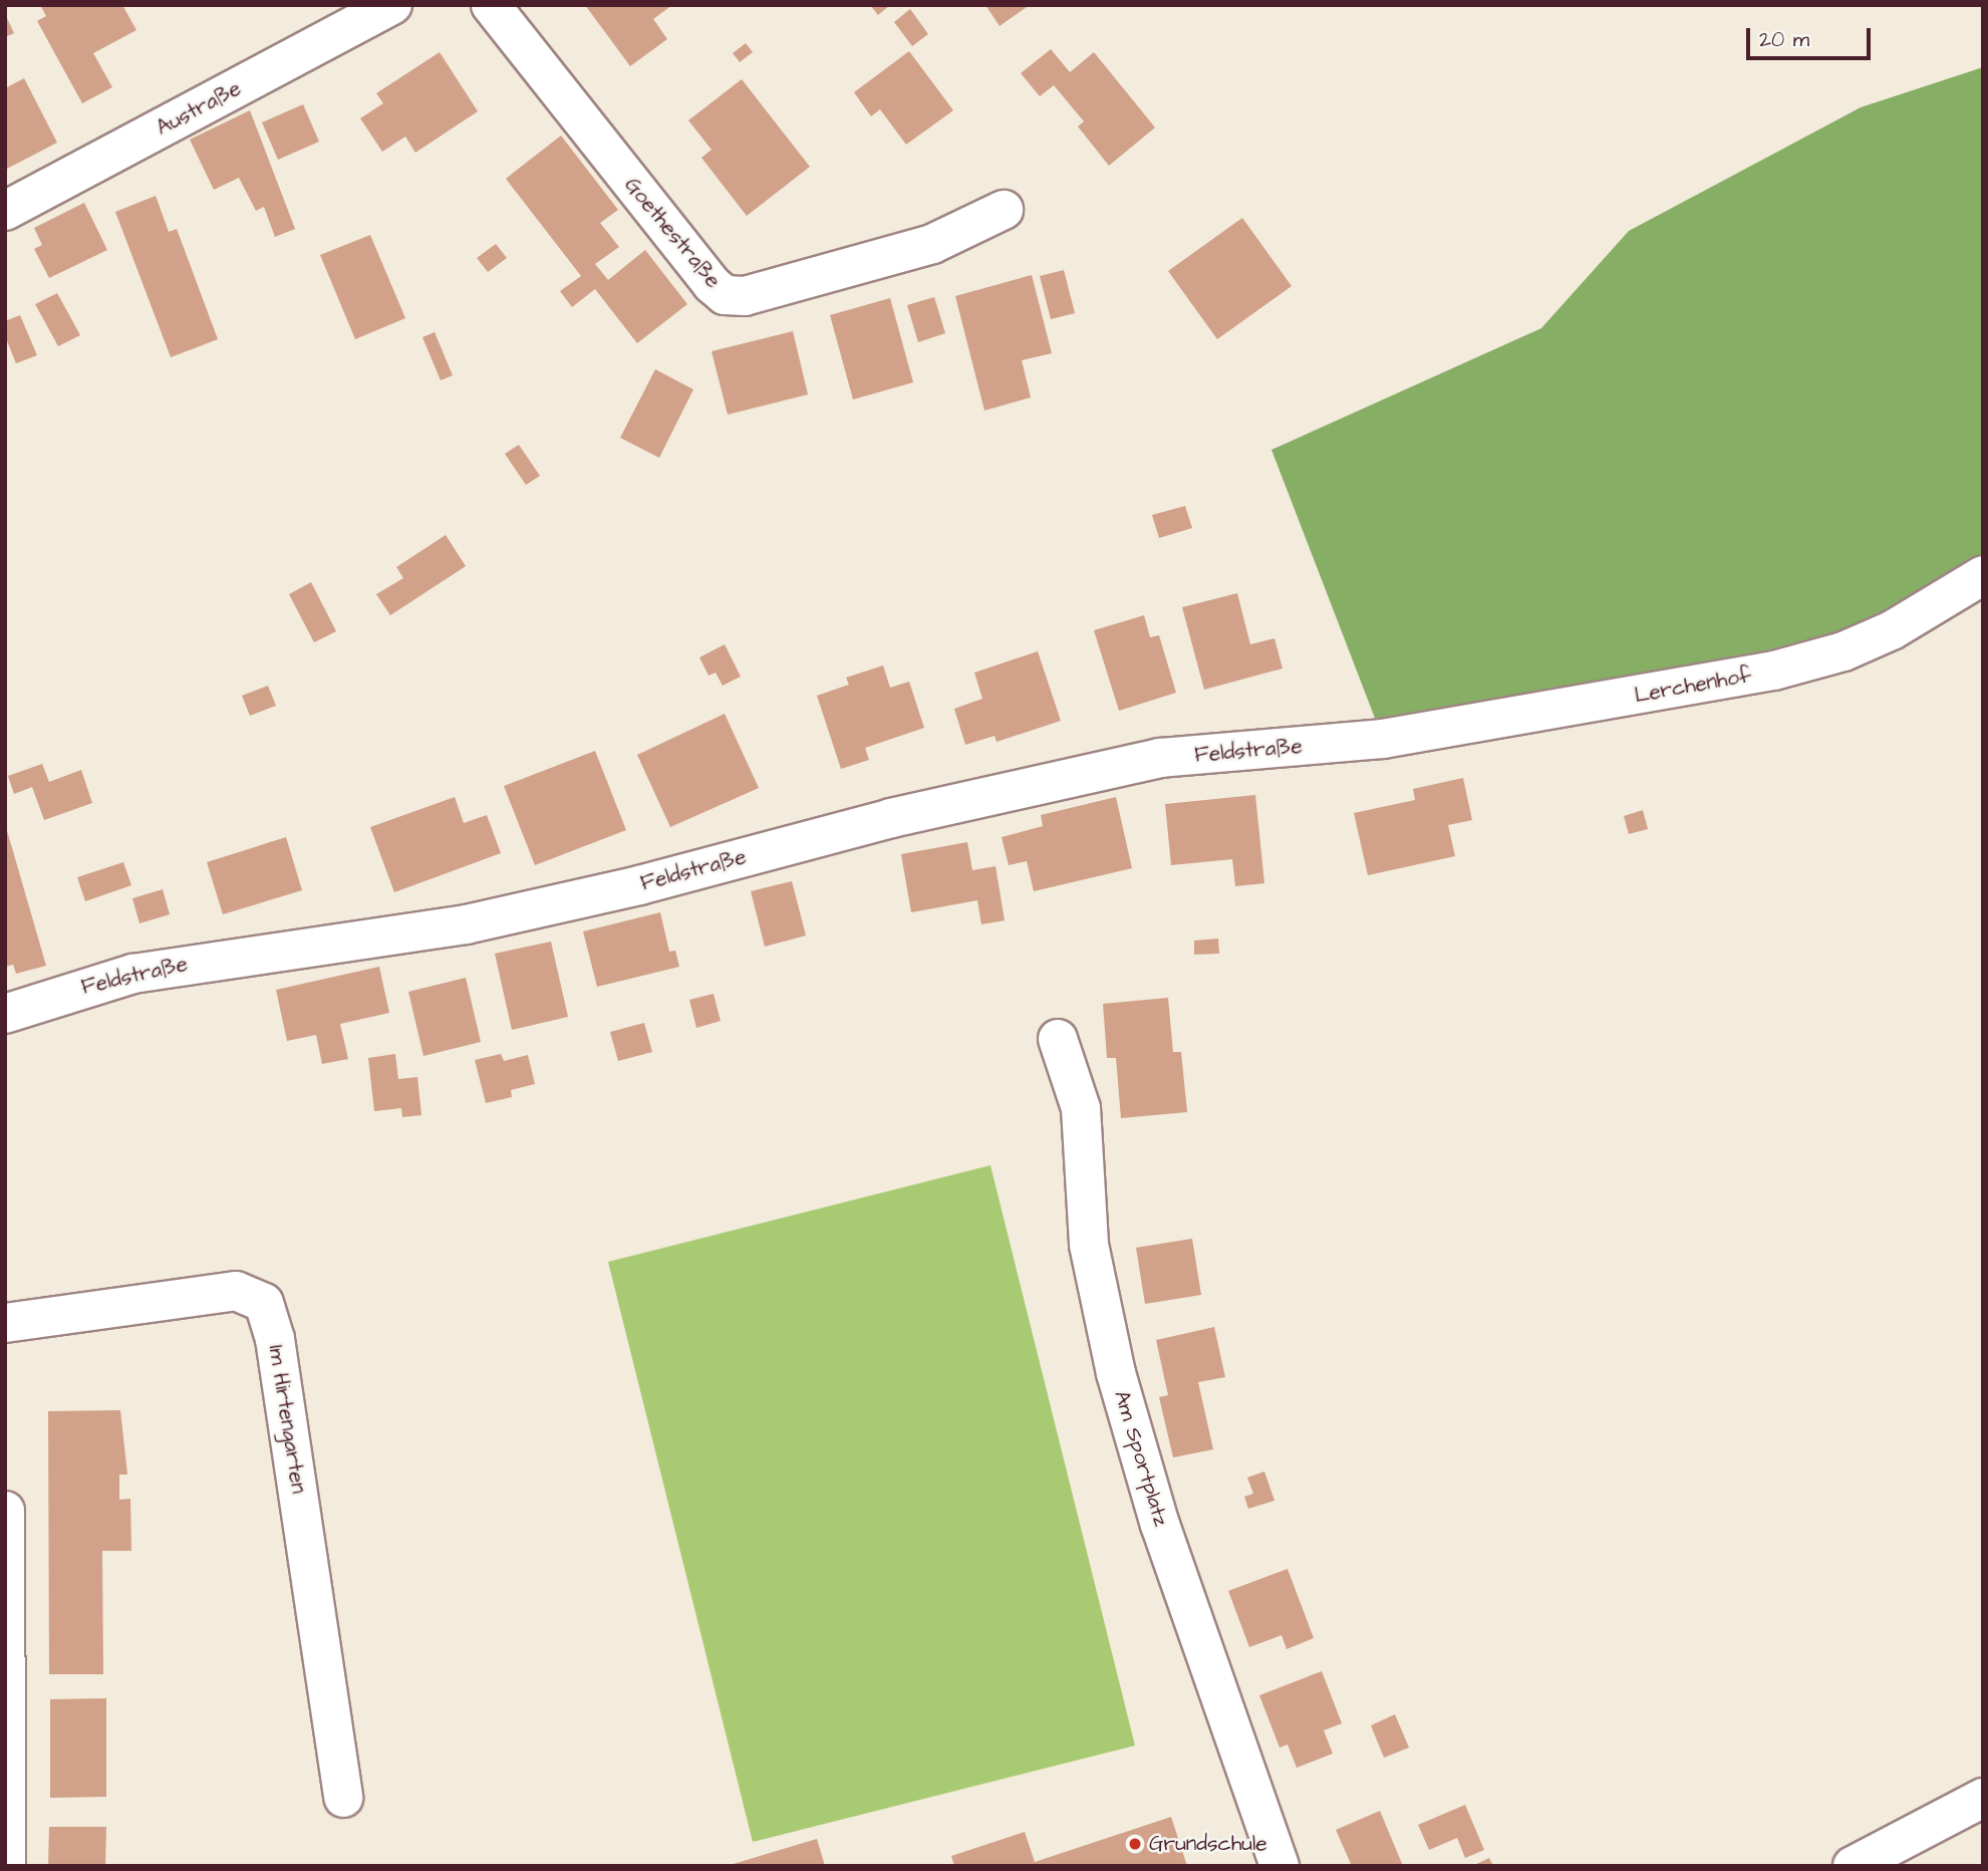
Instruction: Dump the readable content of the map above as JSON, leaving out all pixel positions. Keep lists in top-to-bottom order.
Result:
{
  "streets": {
    "street": [
      "Austraße",
      "Goethestraße",
      "Lerchenhof",
      "Feldstraße",
      "Im Hirtengarten",
      "Am Sportplatz"
    ]
  },
  "crossings": [
    ["Lerchenhof", "Feldstraße"]
  ],
  "places": ["Grundschule"],
  "scale_bar": "20 m"
}
